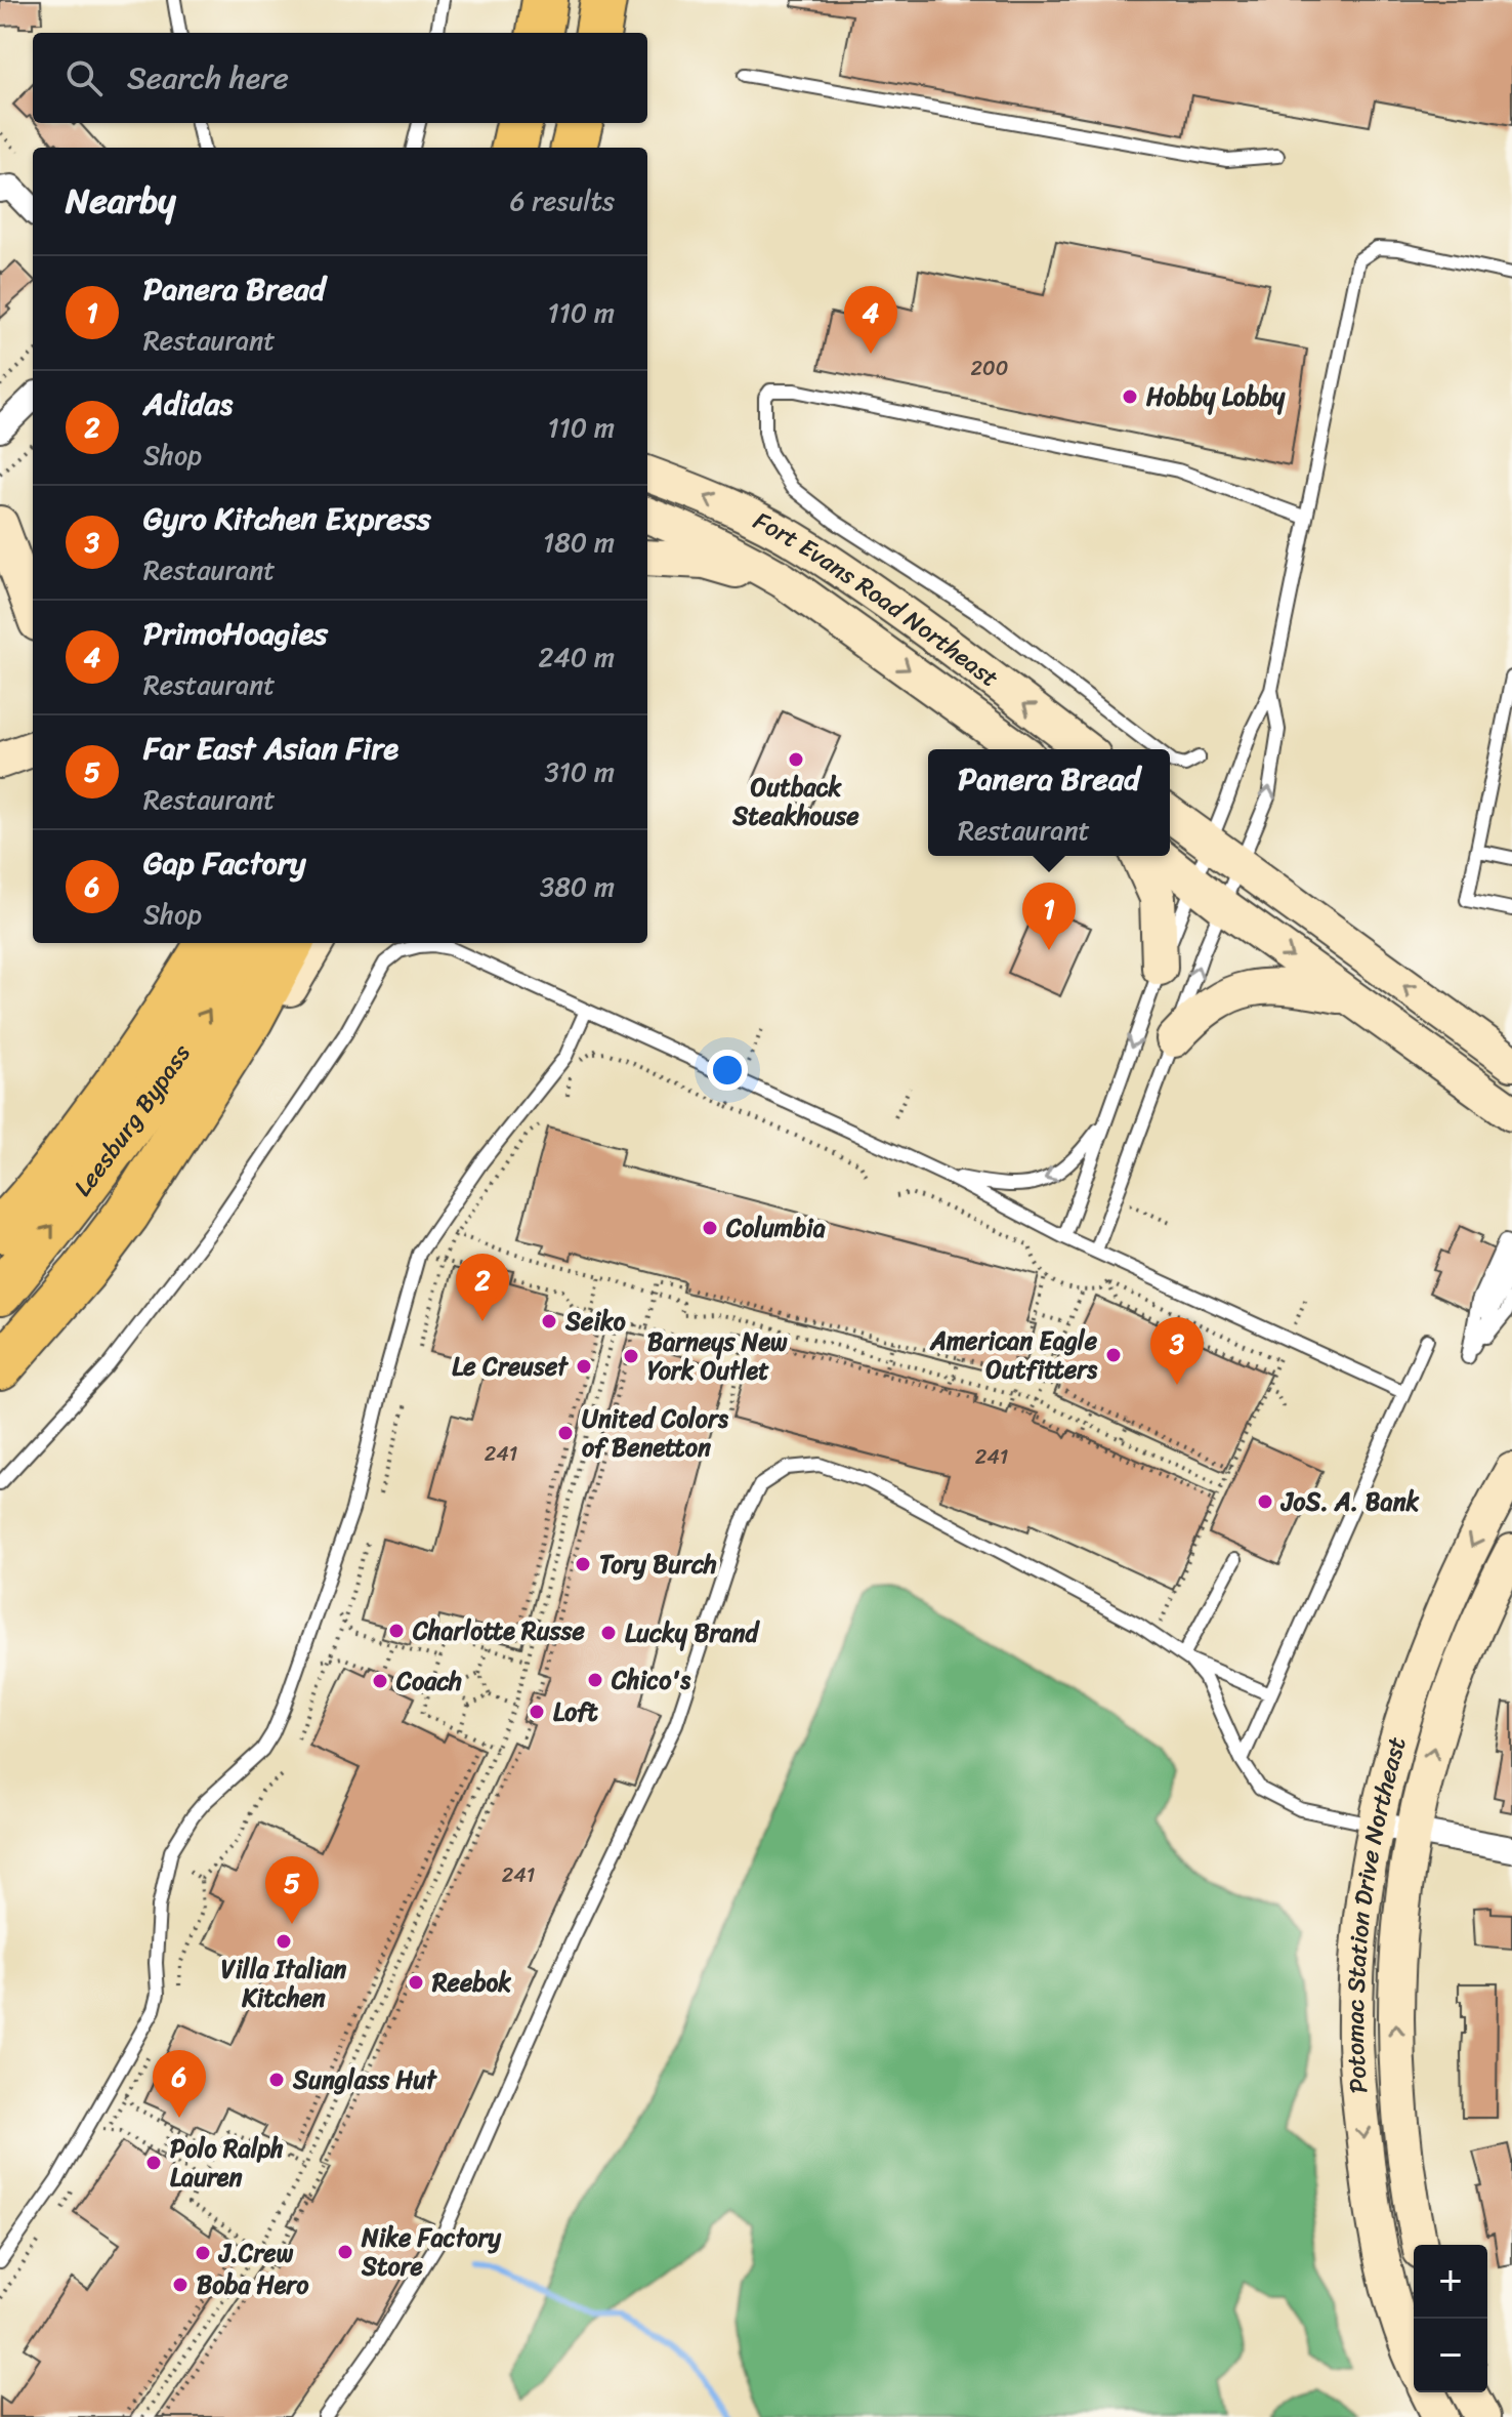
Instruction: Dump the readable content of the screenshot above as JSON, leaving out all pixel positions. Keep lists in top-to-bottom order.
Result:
{
  "streets": {
    "highway": ["Leesburg Bypass"],
    "main road": ["Fort Evans Road Northeast", "Potomac Station Drive Northeast"]
  },
  "places": [
    "Hobby Lobby",
    "Outback Steakhouse",
    "Columbia",
    "Seiko",
    "American Eagle Outfitters",
    "Barneys New York Outlet",
    "Le Creuset",
    "United Colors of Benetton",
    "JoS. A. Bank",
    "Tory Burch",
    "Charlotte Russe",
    "Lucky Brand",
    "Chico's",
    "Coach",
    "Loft",
    "Villa Italian Kitchen",
    "Reebok",
    "Sunglass Hut",
    "Polo Ralph Lauren",
    "Nike Factory Store",
    "J.Crew",
    "Boba Hero"
  ],
  "house_numbers": [
    "200",
    "241",
    "241",
    "241"
  ],
  "page": {
    "search": "Search here",
    "heading": ["Nearby", "6 results"],
    "list": [
      {
        "mark": "1",
        "name": "Panera Bread",
        "note": "Restaurant",
        "value": "110 m"
      },
      {
        "mark": "2",
        "name": "Adidas",
        "note": "Shop",
        "value": "110 m"
      },
      {
        "mark": "3",
        "name": "Gyro Kitchen Express",
        "note": "Restaurant",
        "value": "180 m"
      },
      {
        "mark": "4",
        "name": "PrimoHoagies",
        "note": "Restaurant",
        "value": "240 m"
      },
      {
        "mark": "5",
        "name": "Far East Asian Fire",
        "note": "Restaurant",
        "value": "310 m"
      },
      {
        "mark": "6",
        "name": "Gap Factory",
        "note": "Shop",
        "value": "380 m"
      }
    ],
    "pins": [
      "4",
      "1",
      "2",
      "3",
      "5",
      "6"
    ],
    "popup": ["Panera Bread", "Restaurant"],
    "map_buttons": ["+", "−"]
  }
}
